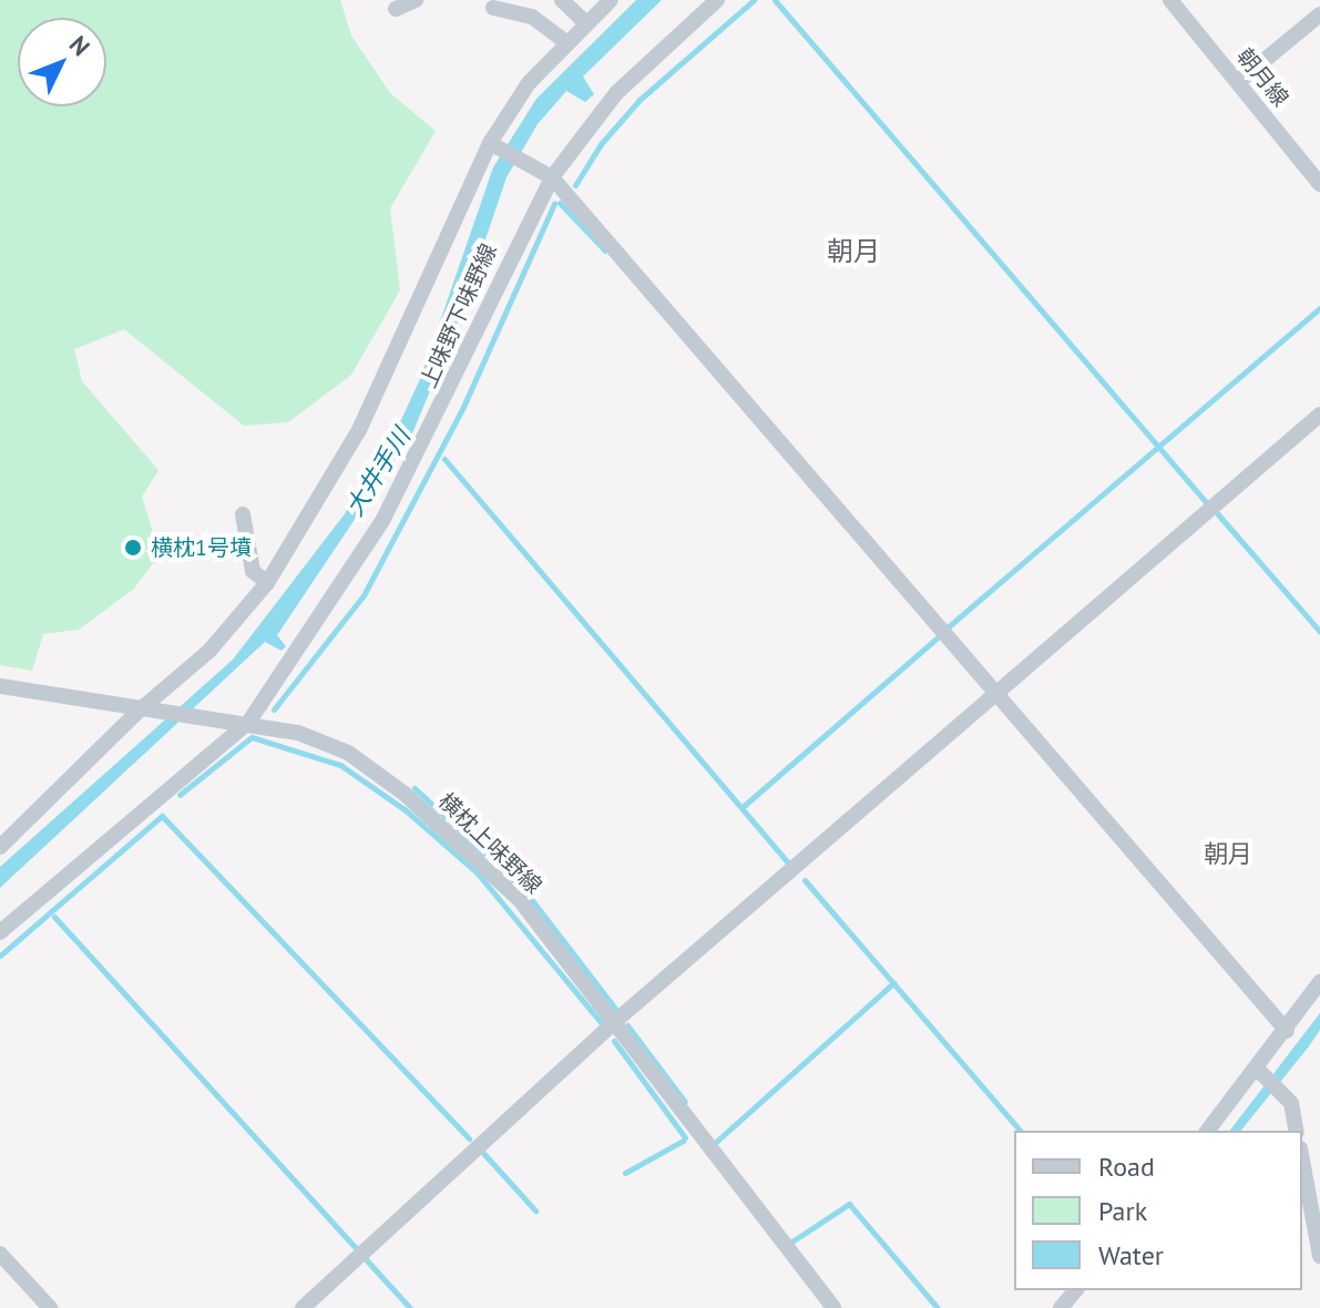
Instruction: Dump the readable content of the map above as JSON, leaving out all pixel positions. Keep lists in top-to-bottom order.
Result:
{
  "streets": {
    "street": ["朝月線", "上味野下味野線", "横枕上味野線"]
  },
  "crossings": [
    ["上味野下味野線", "横枕上味野線"]
  ],
  "districts": ["朝月", "朝月"],
  "water": ["大井手川"],
  "places": ["横枕1号墳"],
  "legend": ["Road", "Park", "Water"],
  "north": "top right"
}
